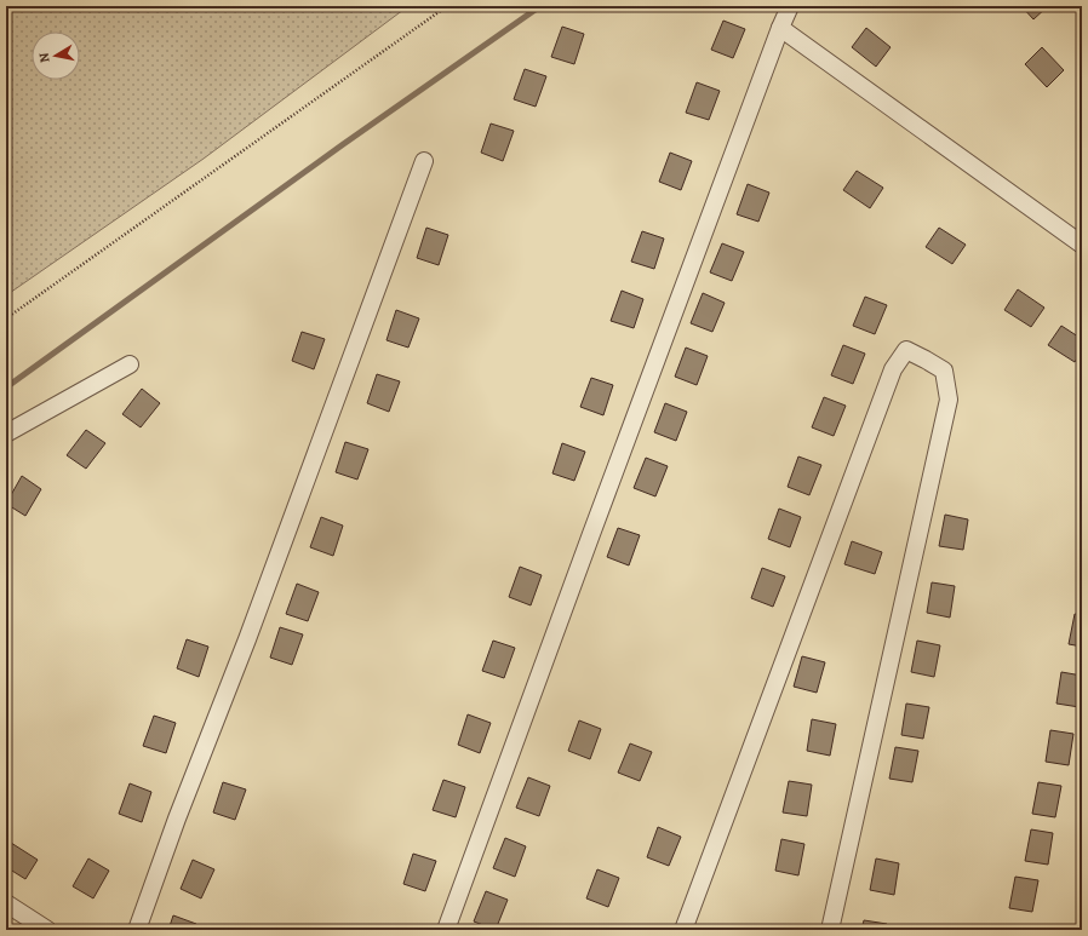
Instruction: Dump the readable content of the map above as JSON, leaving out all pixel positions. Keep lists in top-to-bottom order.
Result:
{
  "north": "left"
}
